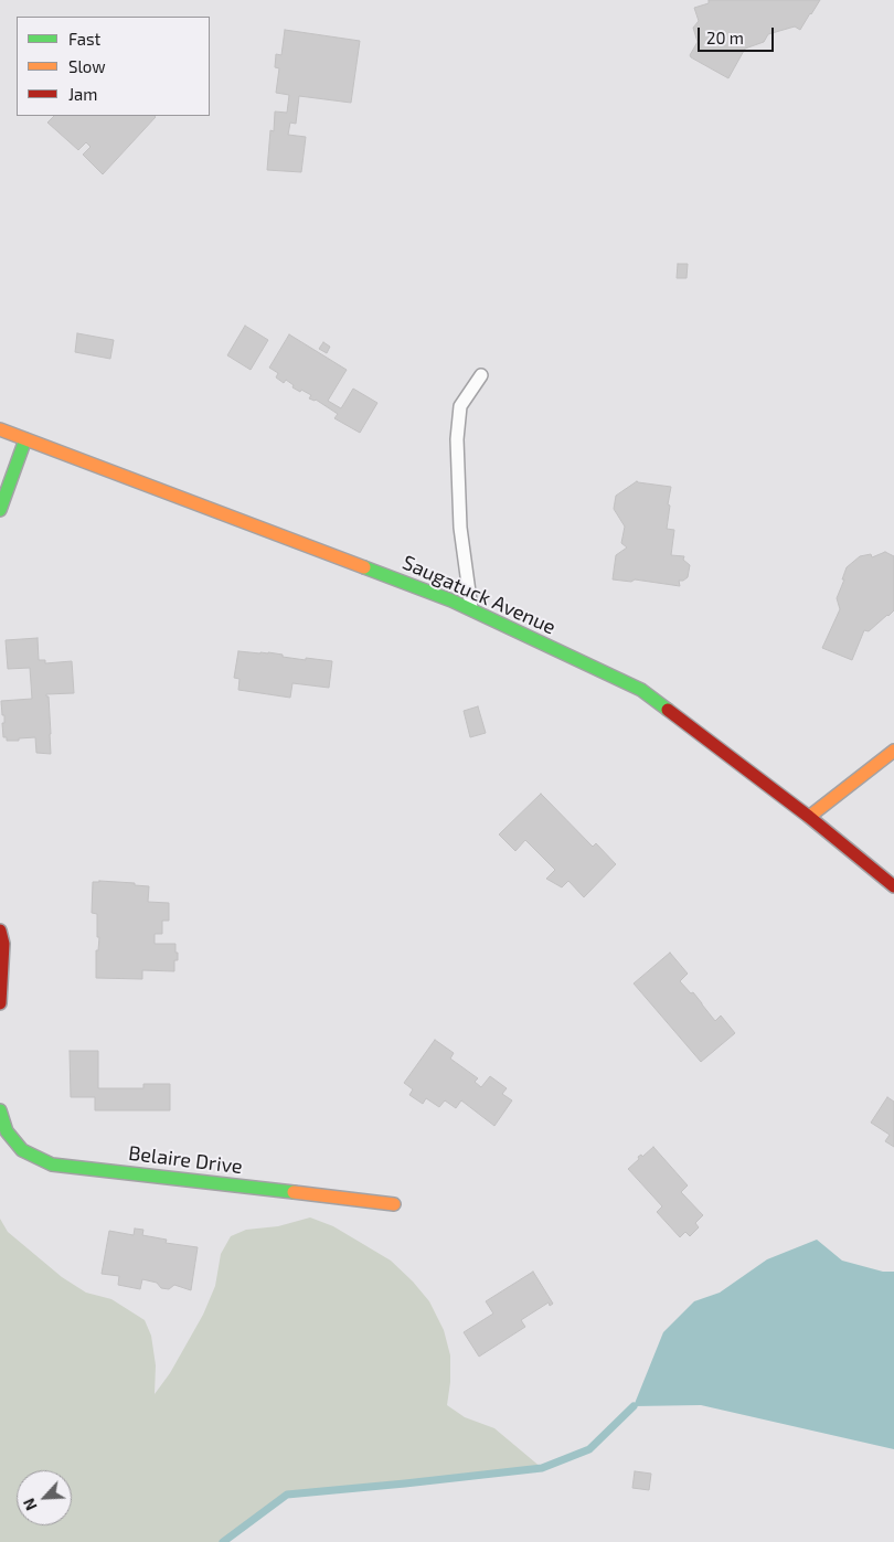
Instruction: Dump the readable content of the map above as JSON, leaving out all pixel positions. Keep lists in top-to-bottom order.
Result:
{
  "streets": {
    "main road": ["Saugatuck Avenue", "Belaire Drive"]
  },
  "legend": ["Fast", "Slow", "Jam"],
  "scale_bar": "20 m",
  "north": "bottom left"
}
